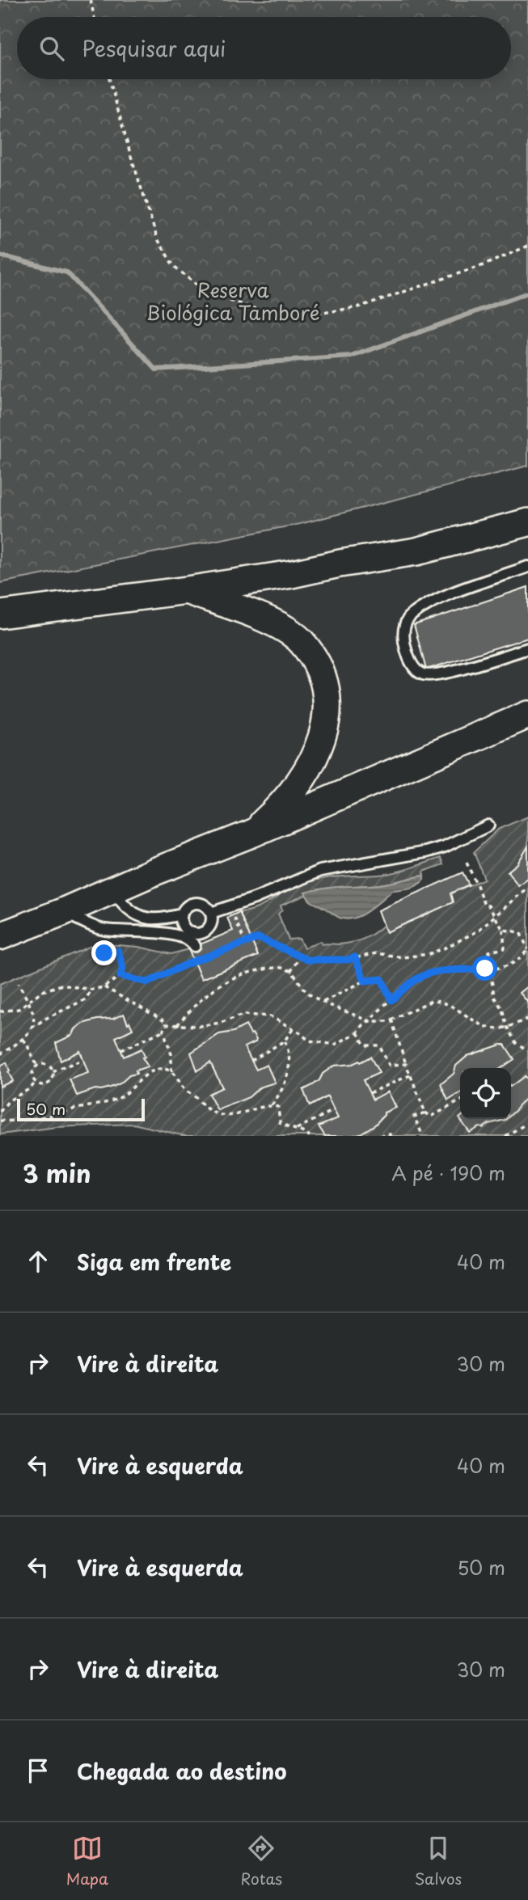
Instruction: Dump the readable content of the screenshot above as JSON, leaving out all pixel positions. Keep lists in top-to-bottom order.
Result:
{
  "parks": ["Reserva Biológica Tamboré"],
  "scale_bar": "50 m",
  "page": {
    "search": "Pesquisar aqui",
    "scale": "50 m",
    "heading": ["3 min", "A pé · 190 m"],
    "list": [
      ["Siga em frente", "40 m"],
      ["Vire à direita", "30 m"],
      ["Vire à esquerda", "40 m"],
      ["Vire à esquerda", "50 m"],
      ["Vire à direita", "30 m"],
      "Chegada ao destino"
    ],
    "nav": ["Mapa", "Rotas", "Salvos"]
  }
}
